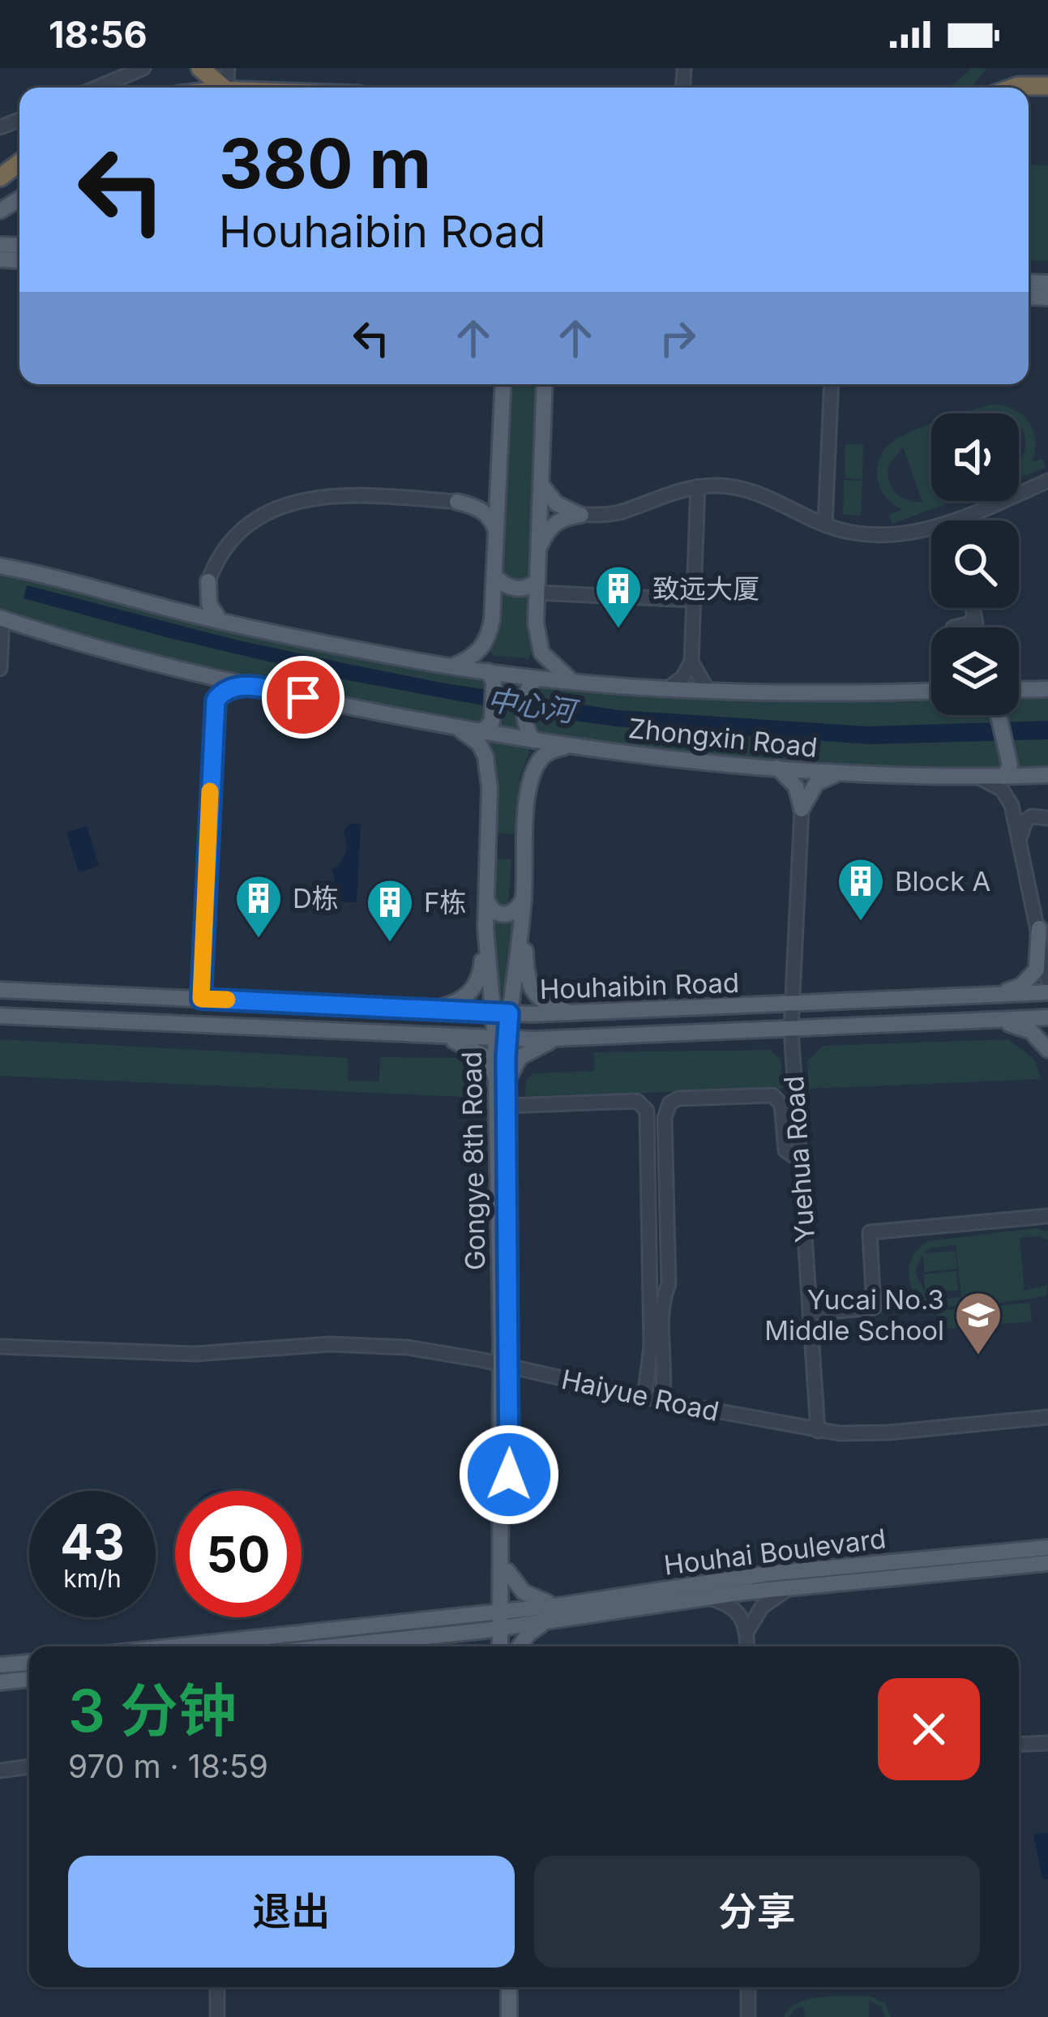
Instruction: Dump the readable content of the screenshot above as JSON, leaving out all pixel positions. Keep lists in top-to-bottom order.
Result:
{
  "streets": {
    "main road": [
      "Zhongxin Road",
      "Houhaibin Road",
      "Gongye 8th Road",
      "Houhai Boulevard"
    ],
    "street": ["Yuehua Road", "Haiyue Road"]
  },
  "crossings": [
    ["Zhongxin Road", "Houhaibin Road"],
    ["Zhongxin Road", "Yuehua Road"],
    ["Zhongxin Road", "Gongye 8th Road"],
    ["Houhaibin Road", "Yuehua Road"],
    ["Houhaibin Road", "Gongye 8th Road"],
    ["Yuehua Road", "Gongye 8th Road"],
    ["Yuehua Road", "Haiyue Road"],
    ["Gongye 8th Road", "Haiyue Road"],
    ["Gongye 8th Road", "Houhai Boulevard"]
  ],
  "water": ["中心河"],
  "places": {
    "building": [
      "致远大厦",
      "Block A",
      "D栋",
      "F栋"
    ],
    "school or university": ["Yucai No.3 Middle School"]
  },
  "page": {
    "status": "18:56",
    "turn": ["380 m", "Houhaibin Road"],
    "speed": "43 km/h",
    "limit": "50",
    "heading": ["3 分钟", "970 m · 18:59"],
    "buttons": ["退出", "分享"]
  }
}
